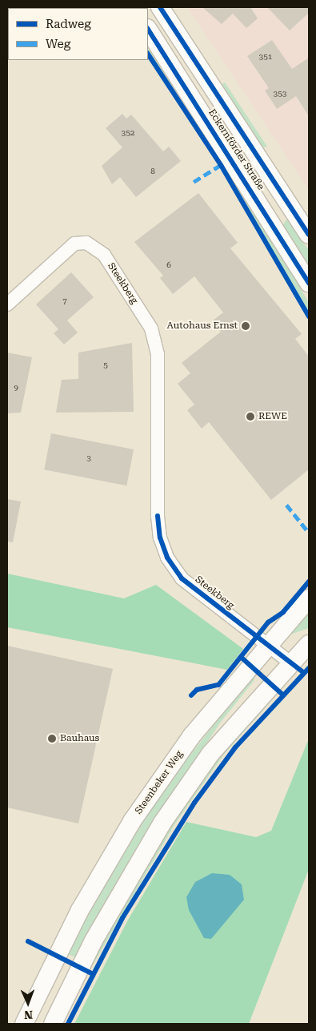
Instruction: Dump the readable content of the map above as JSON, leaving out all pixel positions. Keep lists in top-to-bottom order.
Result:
{
  "streets": {
    "main road": ["Eckernförder Straße", "Steenbeker Weg"],
    "street": ["Steekberg"]
  },
  "crossings": [
    ["Steekberg", "Steenbeker Weg"]
  ],
  "places": ["Autohaus Ernst", "REWE", "Bauhaus"],
  "house_numbers": [
    "351",
    "353",
    "352",
    "8",
    "6",
    "7",
    "5",
    "9",
    "3"
  ],
  "legend": ["Radweg", "Weg"],
  "north": "bottom"
}
